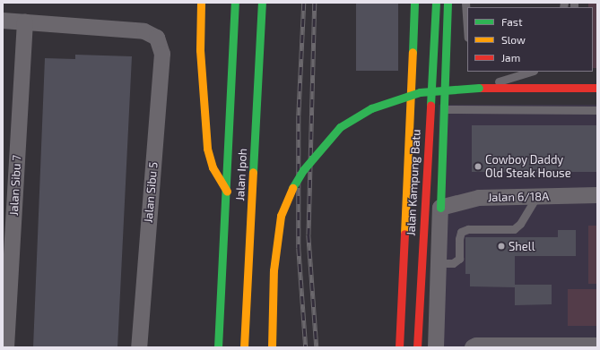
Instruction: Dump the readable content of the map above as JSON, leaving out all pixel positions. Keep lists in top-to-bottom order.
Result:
{
  "streets": {
    "main road": ["Jalan Ipoh", "Jalan Kampung Batu"],
    "street": ["Jalan Sibu 7", "Jalan Sibu 5", "Jalan 6/18A"]
  },
  "crossings": [
    ["Jalan Sibu 7", "Jalan Sibu 5"]
  ],
  "places": ["Cowboy Daddy Old Steak House", "Shell"],
  "legend": ["Fast", "Slow", "Jam"]
}
